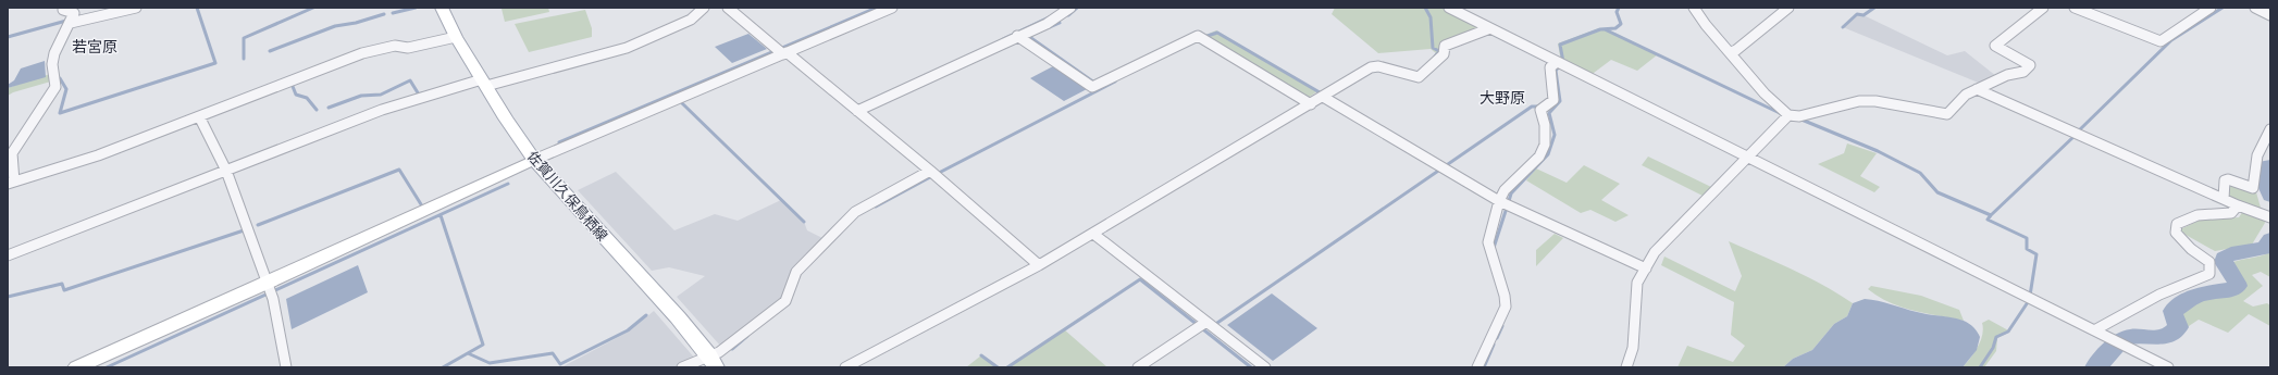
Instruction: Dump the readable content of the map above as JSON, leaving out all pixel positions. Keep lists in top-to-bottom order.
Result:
{
  "streets": {
    "main road": ["佐賀川久保鳥栖線"]
  },
  "districts": ["若宮原", "大野原"]
}
